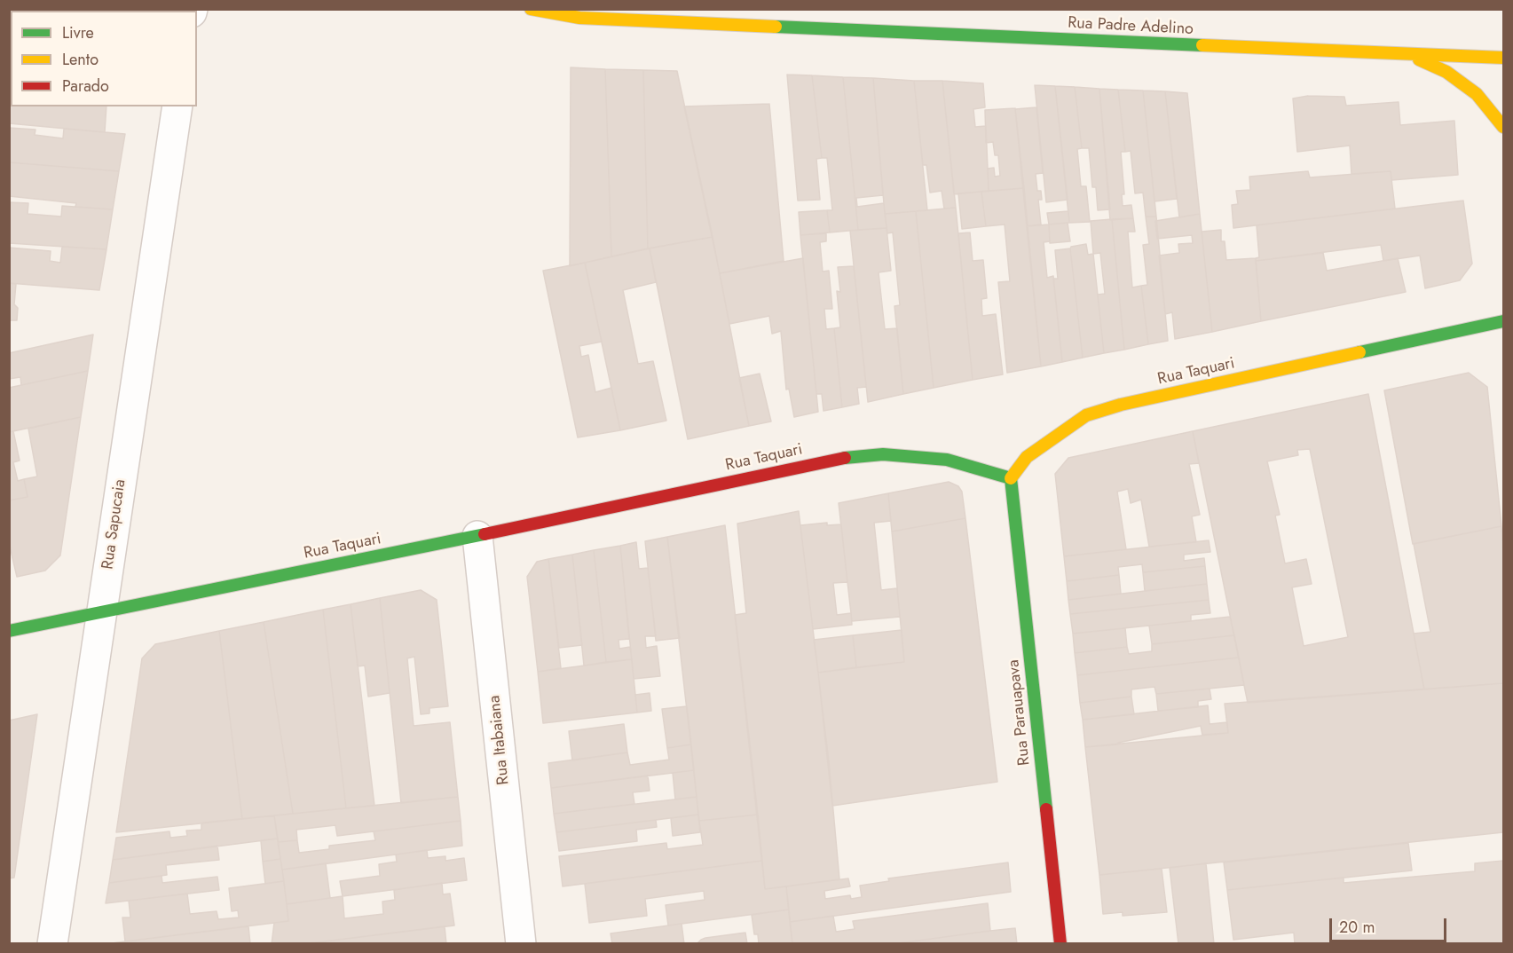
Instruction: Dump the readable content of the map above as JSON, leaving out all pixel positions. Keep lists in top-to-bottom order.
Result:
{
  "streets": {
    "main road": ["Rua Padre Adelino", "Rua Taquari", "Rua Parauapava"],
    "street": ["Rua Sapucaia", "Rua Itabaiana"]
  },
  "crossings": [
    ["Rua Taquari", "Rua Sapucaia"],
    ["Rua Taquari", "Rua Parauapava"],
    ["Rua Taquari", "Rua Itabaiana"]
  ],
  "legend": ["Livre", "Lento", "Parado"],
  "scale_bar": "20 m"
}
